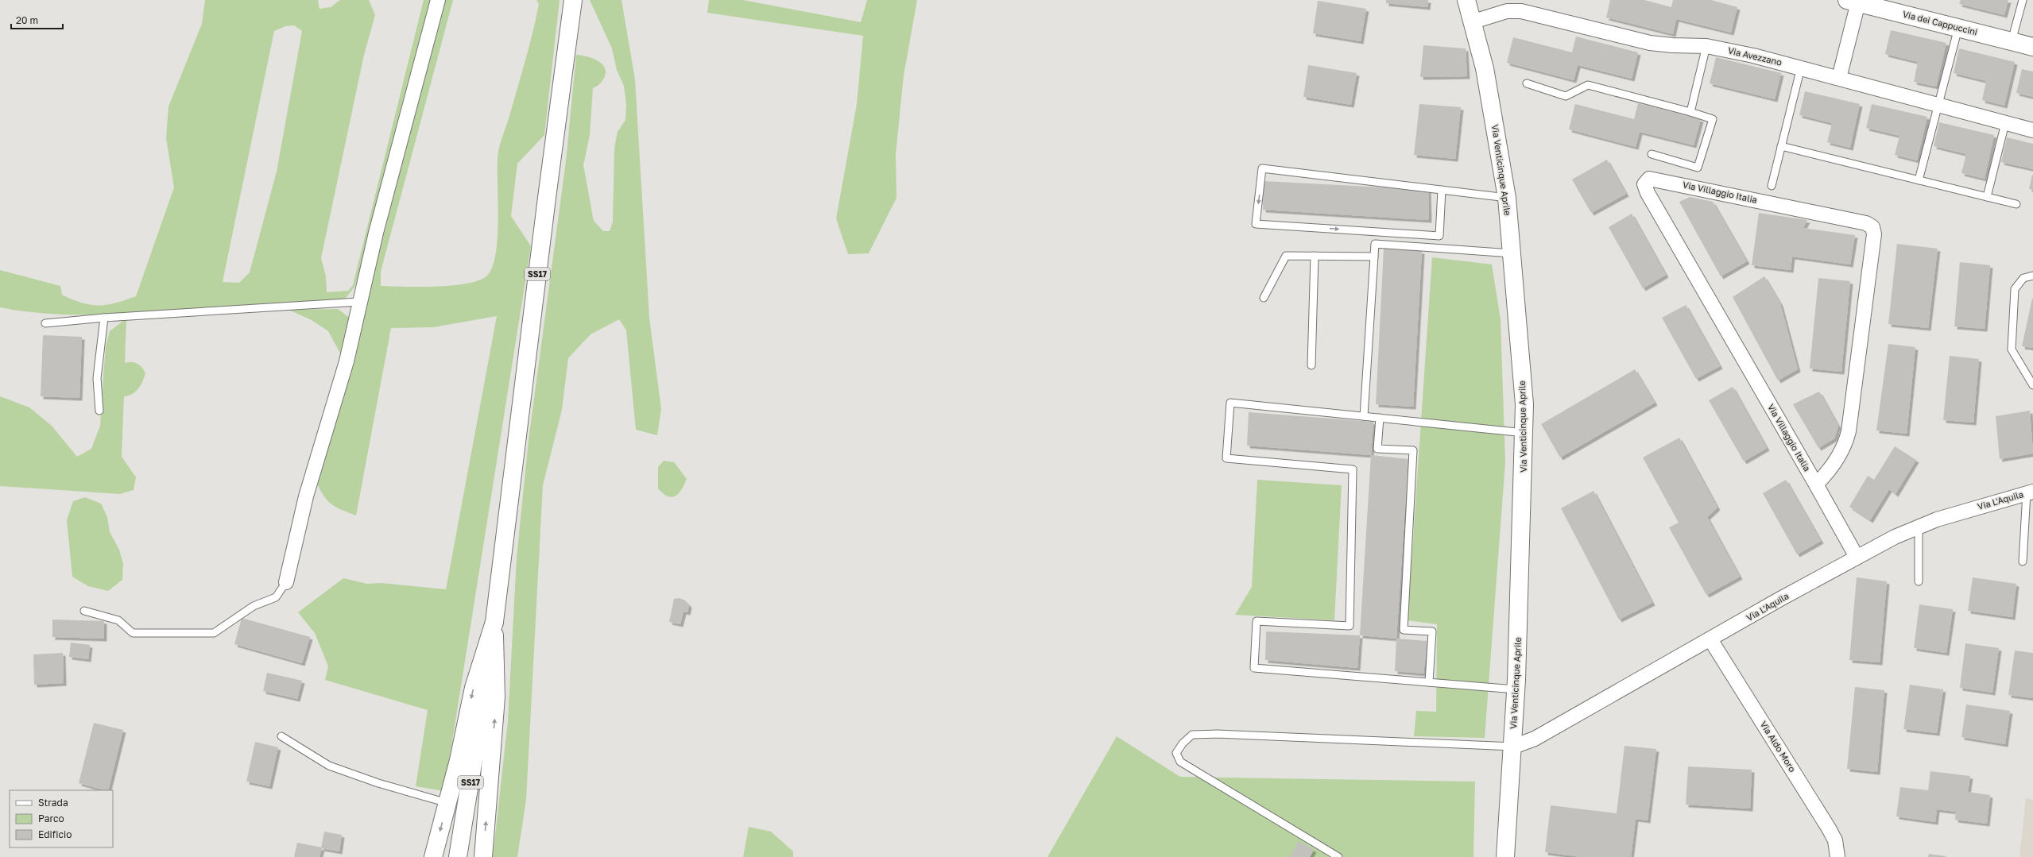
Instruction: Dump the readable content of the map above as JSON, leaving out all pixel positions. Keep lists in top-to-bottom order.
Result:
{
  "streets": {
    "main road": ["Via dei Cappuccini", "Via Venticinque Aprile", "SS17"],
    "street": [
      "Via Avezzano",
      "Via Villaggio Italia",
      "Via L'Aquila",
      "Via Aldo Moro"
    ]
  },
  "crossings": [
    ["Via Avezzano", "Via Venticinque Aprile"],
    ["Via Venticinque Aprile", "Via L'Aquila"],
    ["Via Villaggio Italia", "Via L'Aquila"],
    ["Via L'Aquila", "Via Aldo Moro"]
  ],
  "legend": ["Strada", "Parco", "Edificio"],
  "scale_bar": "20 m"
}
